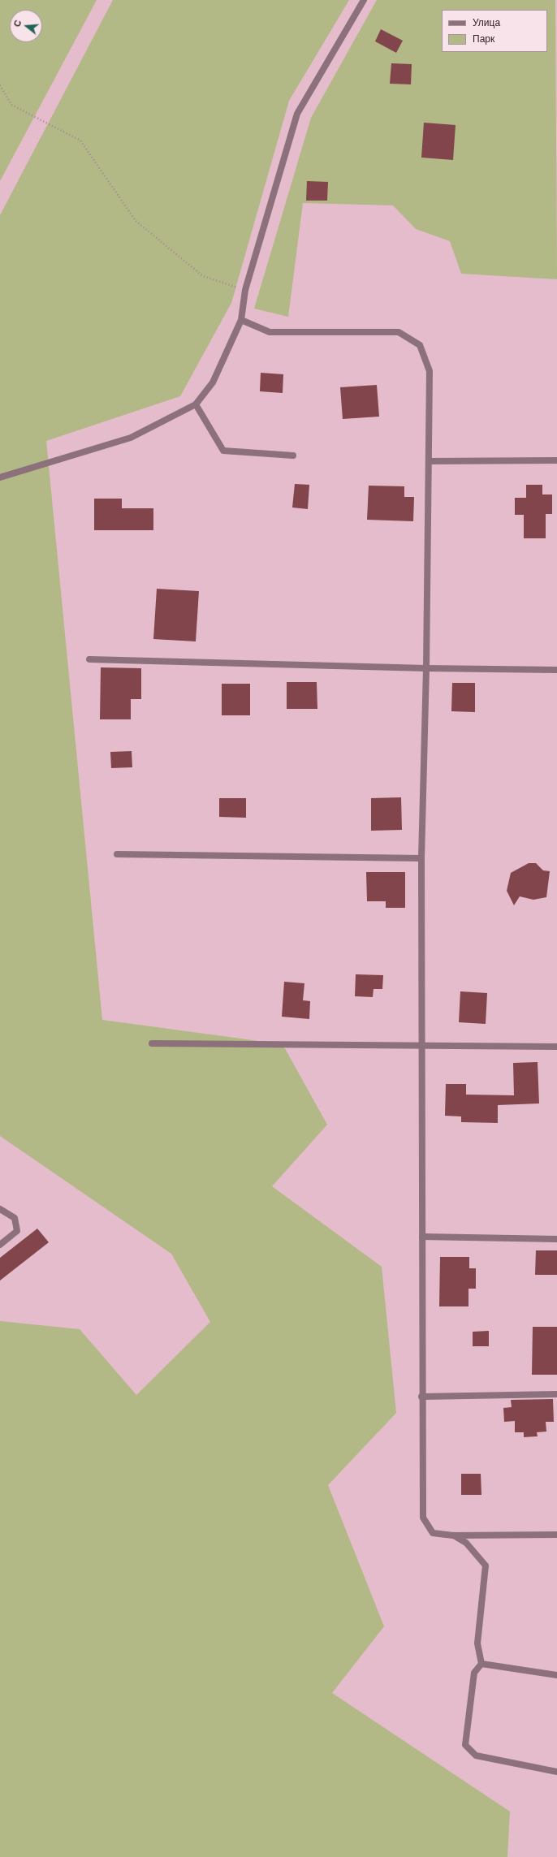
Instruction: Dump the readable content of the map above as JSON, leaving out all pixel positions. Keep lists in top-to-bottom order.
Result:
{
  "legend": ["Улица", "Парк"],
  "north": "left"
}
